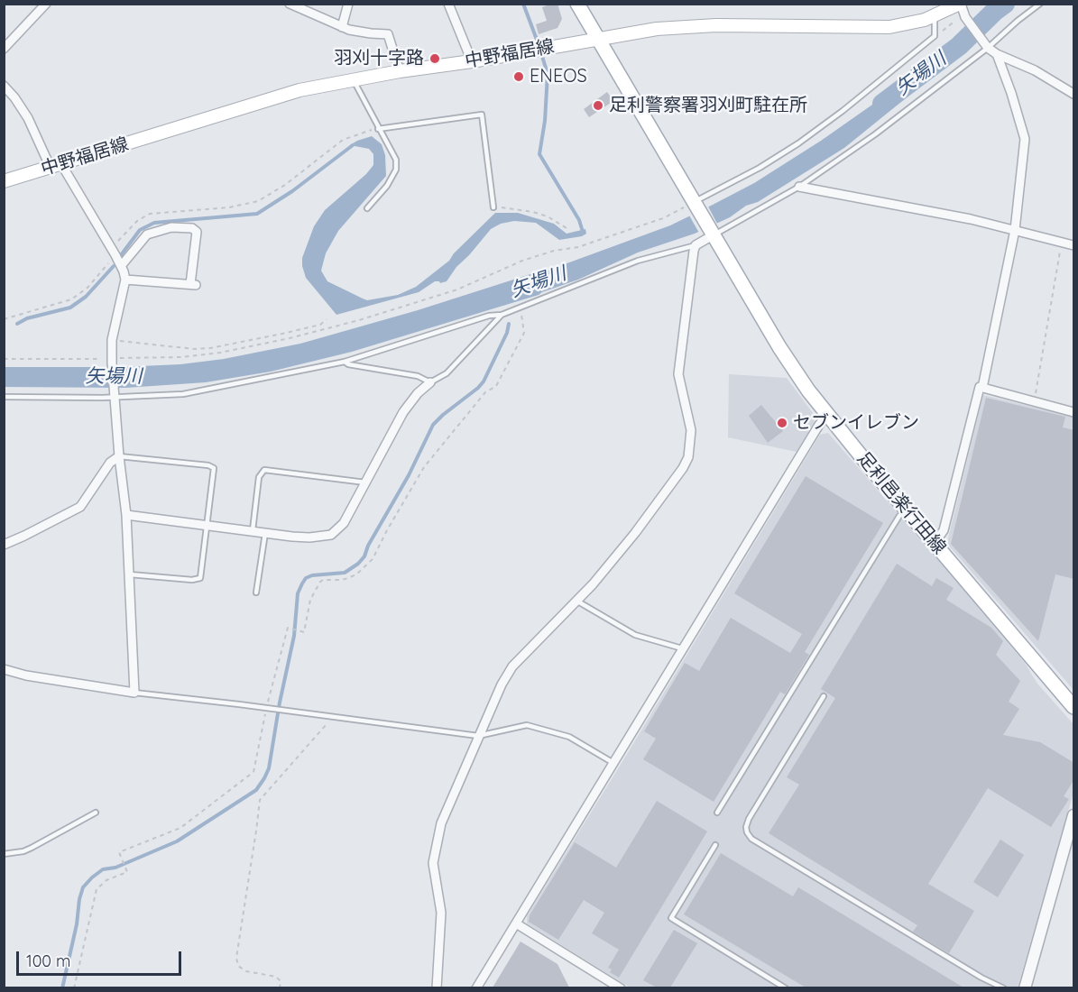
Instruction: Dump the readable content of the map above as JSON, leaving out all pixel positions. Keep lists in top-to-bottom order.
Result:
{
  "streets": {
    "main road": ["中野福居線", "足利邑楽行田線"]
  },
  "water": ["矢場川"],
  "places": [
    "羽刈十字路",
    "ENEOS",
    "足利警察署羽刈町駐在所",
    "セブンイレブン"
  ],
  "scale_bar": "100 m"
}
